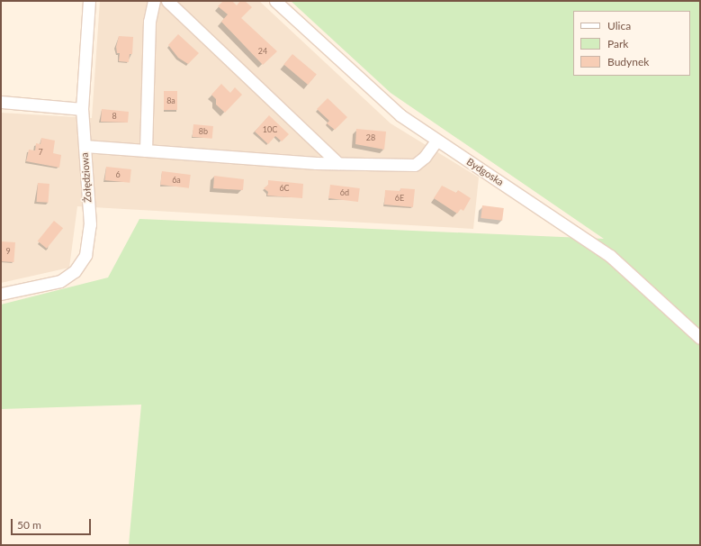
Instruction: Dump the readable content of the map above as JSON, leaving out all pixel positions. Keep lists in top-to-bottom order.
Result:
{
  "streets": {
    "street": ["Bydgoska", "Żołędziowa"]
  },
  "house_numbers": [
    "24",
    "8a",
    "8",
    "10C",
    "8b",
    "28",
    "7",
    "6",
    "6a",
    "6C",
    "6d",
    "6E",
    "9"
  ],
  "legend": ["Ulica", "Park", "Budynek"],
  "scale_bar": "50 m"
}
